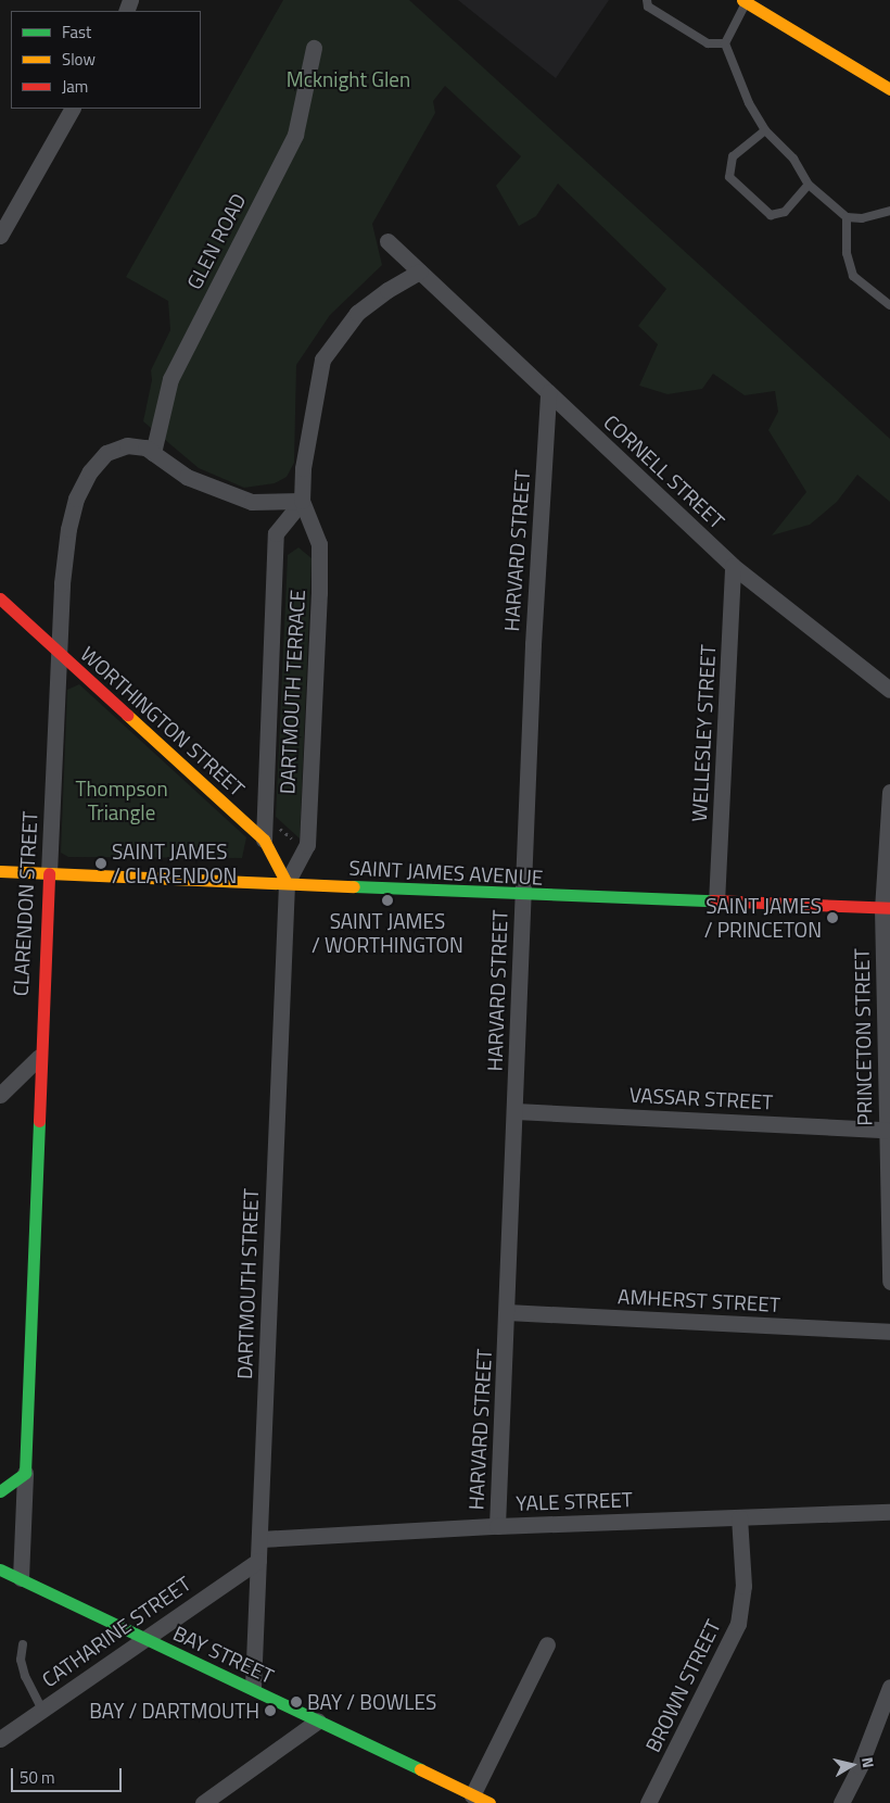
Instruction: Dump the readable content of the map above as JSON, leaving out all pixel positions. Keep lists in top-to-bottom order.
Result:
{
  "streets": {
    "main road": [
      "WORTHINGTON STREET",
      "SAINT JAMES AVENUE",
      "CLARENDON STREET",
      "BAY STREET"
    ],
    "street": [
      "GLEN ROAD",
      "CORNELL STREET",
      "HARVARD STREET",
      "DARTMOUTH TERRACE",
      "WELLESLEY STREET",
      "PRINCETON STREET",
      "VASSAR STREET",
      "DARTMOUTH STREET",
      "AMHERST STREET",
      "YALE STREET",
      "CATHARINE STREET",
      "BROWN STREET"
    ]
  },
  "crossings": [
    ["GLEN ROAD", "CLARENDON STREET"],
    ["CORNELL STREET", "HARVARD STREET"],
    ["CORNELL STREET", "DARTMOUTH TERRACE"],
    ["CORNELL STREET", "WELLESLEY STREET"],
    ["HARVARD STREET", "SAINT JAMES AVENUE"],
    ["HARVARD STREET", "VASSAR STREET"],
    ["HARVARD STREET", "AMHERST STREET"],
    ["HARVARD STREET", "YALE STREET"],
    ["DARTMOUTH TERRACE", "WORTHINGTON STREET"],
    ["DARTMOUTH TERRACE", "SAINT JAMES AVENUE"],
    ["DARTMOUTH TERRACE", "CLARENDON STREET"],
    ["DARTMOUTH TERRACE", "DARTMOUTH STREET"],
    ["WORTHINGTON STREET", "SAINT JAMES AVENUE"],
    ["WORTHINGTON STREET", "CLARENDON STREET"],
    ["WORTHINGTON STREET", "DARTMOUTH STREET"],
    ["WELLESLEY STREET", "SAINT JAMES AVENUE"],
    ["SAINT JAMES AVENUE", "CLARENDON STREET"],
    ["SAINT JAMES AVENUE", "PRINCETON STREET"],
    ["SAINT JAMES AVENUE", "DARTMOUTH STREET"],
    ["CLARENDON STREET", "BAY STREET"],
    ["PRINCETON STREET", "VASSAR STREET"],
    ["DARTMOUTH STREET", "YALE STREET"],
    ["DARTMOUTH STREET", "CATHARINE STREET"],
    ["DARTMOUTH STREET", "BAY STREET"],
    ["YALE STREET", "BROWN STREET"],
    ["CATHARINE STREET", "BAY STREET"]
  ],
  "parks": ["Mcknight Glen", "Thompson Triangle"],
  "places": [
    "SAINT JAMES / CLARENDON",
    "SAINT JAMES / WORTHINGTON",
    "SAINT JAMES / PRINCETON",
    "BAY / BOWLES",
    "BAY / DARTMOUTH"
  ],
  "legend": ["Fast", "Slow", "Jam"],
  "scale_bar": "50 m",
  "north": "right"
}
